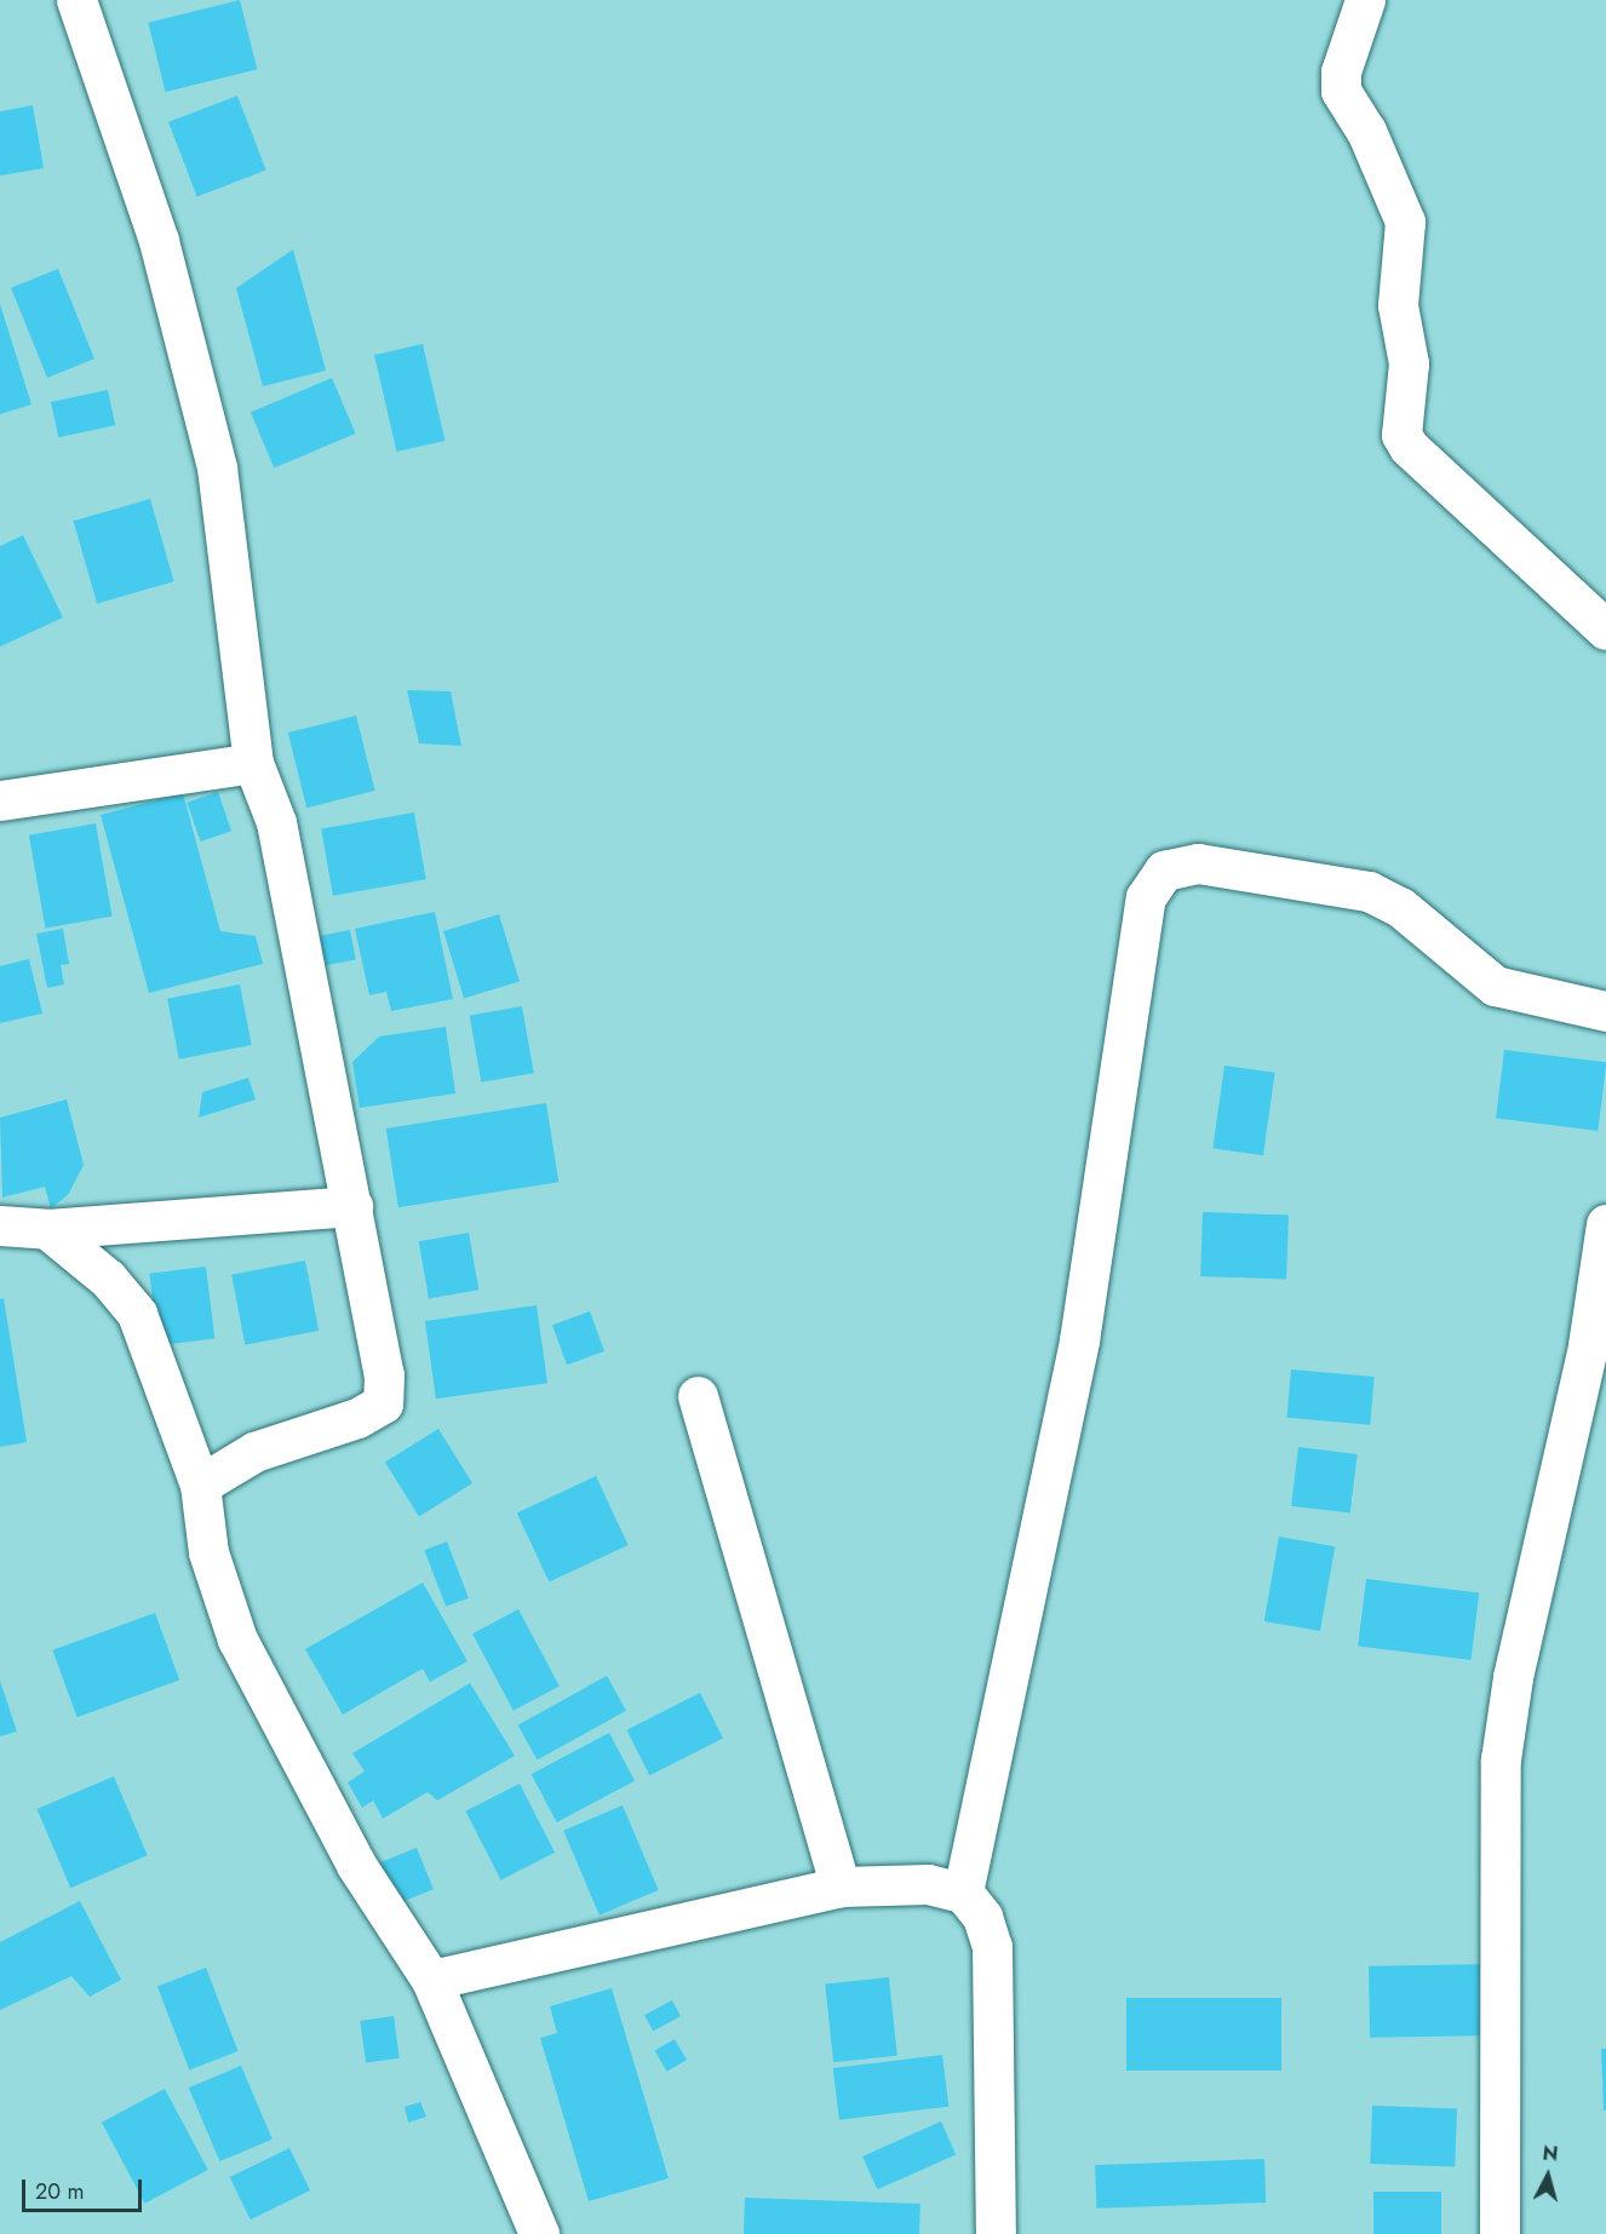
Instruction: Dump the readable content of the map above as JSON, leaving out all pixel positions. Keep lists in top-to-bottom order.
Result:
{
  "scale_bar": "20 m",
  "north": "top"
}
